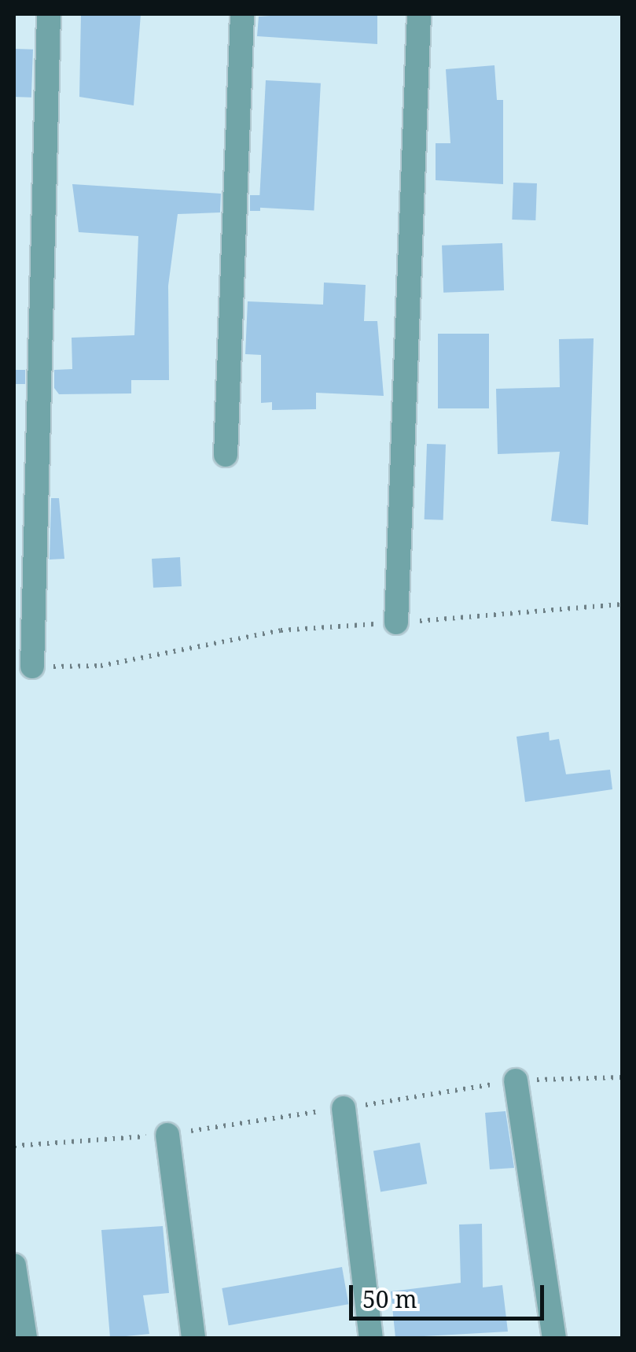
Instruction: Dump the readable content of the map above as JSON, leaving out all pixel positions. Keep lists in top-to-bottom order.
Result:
{
  "scale_bar": "50 m"
}
